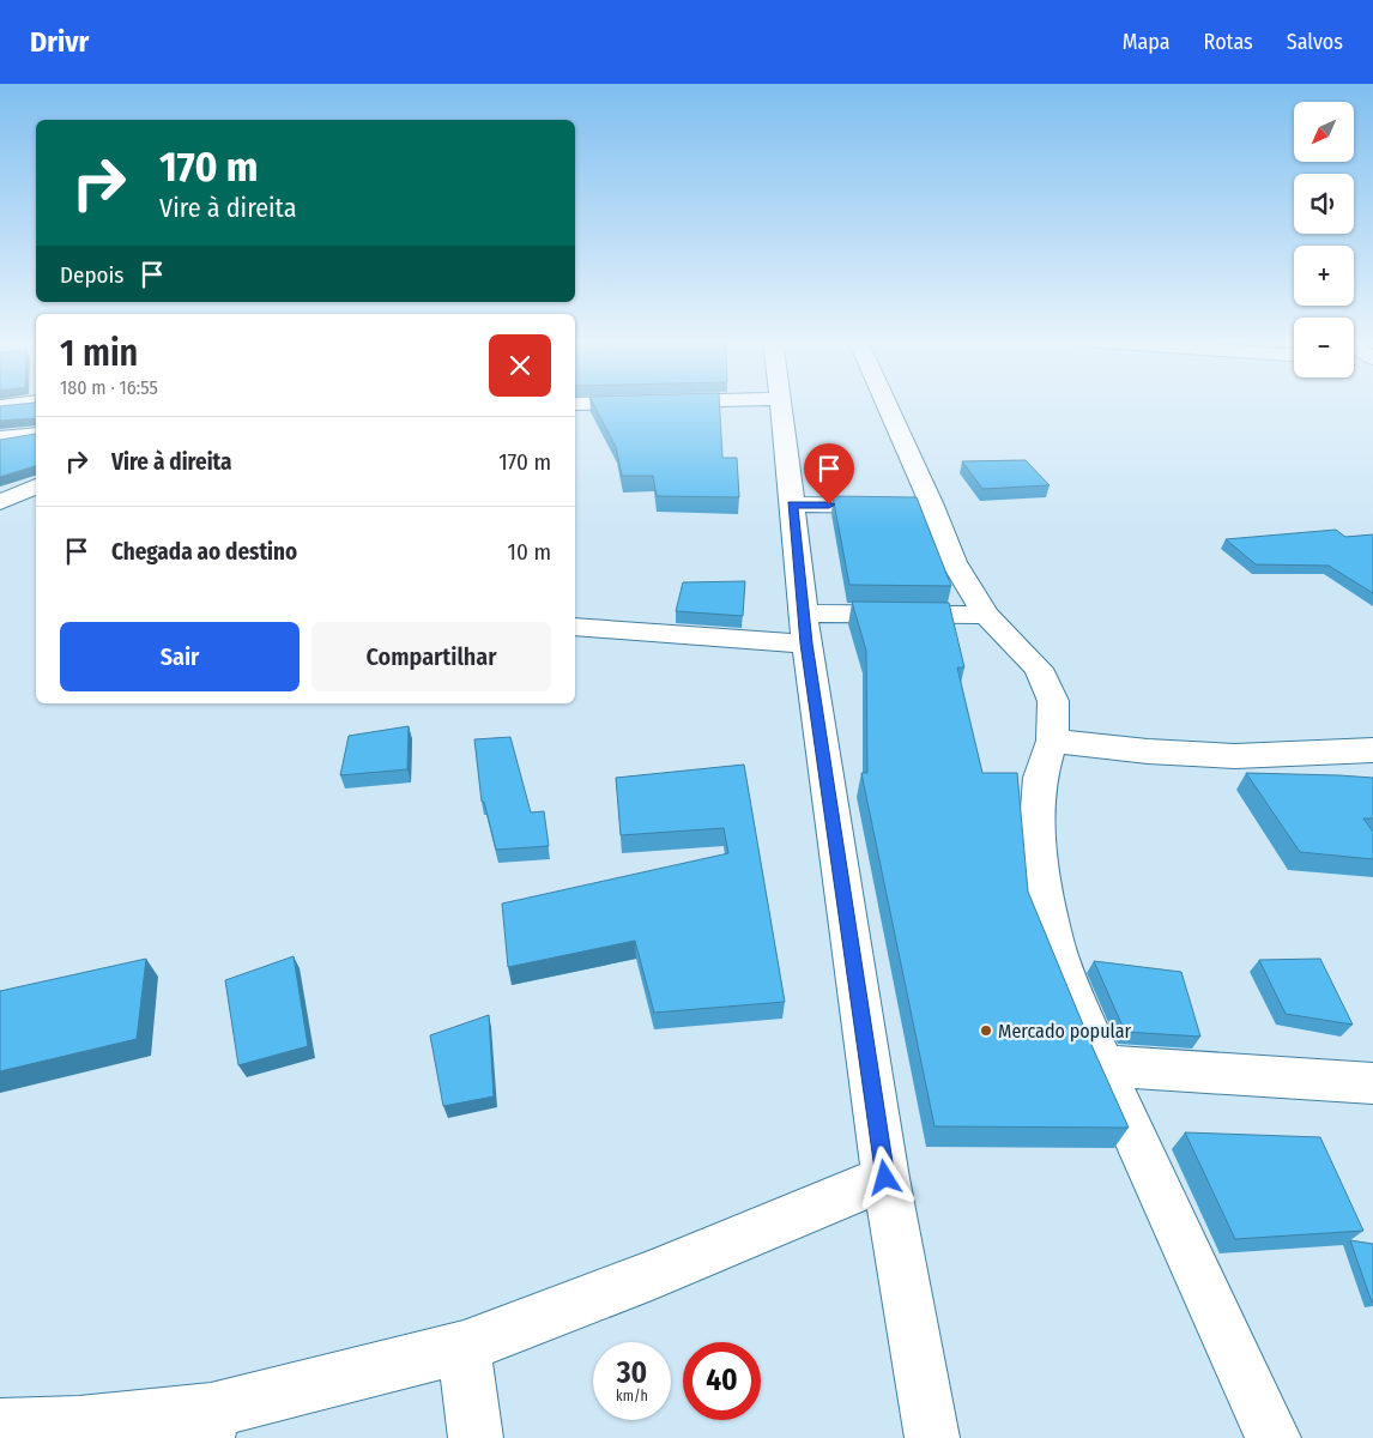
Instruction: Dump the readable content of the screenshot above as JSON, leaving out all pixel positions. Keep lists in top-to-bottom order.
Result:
{
  "places": ["Mercado popular"],
  "north": "bottom left",
  "page": {
    "header": "Drivr",
    "nav": ["Mapa", "Rotas", "Salvos"],
    "map_buttons": ["+", "−"],
    "turn": ["170 m", "Vire à direita"],
    "then": "Depois",
    "heading": ["1 min", "180 m · 16:55"],
    "list": [
      {
        "name": "Vire à direita",
        "value": "170 m"
      },
      {
        "name": "Chegada ao destino",
        "value": "10 m"
      }
    ],
    "buttons": ["Sair", "Compartilhar"],
    "speed": "30 km/h",
    "limit": "40"
  }
}
